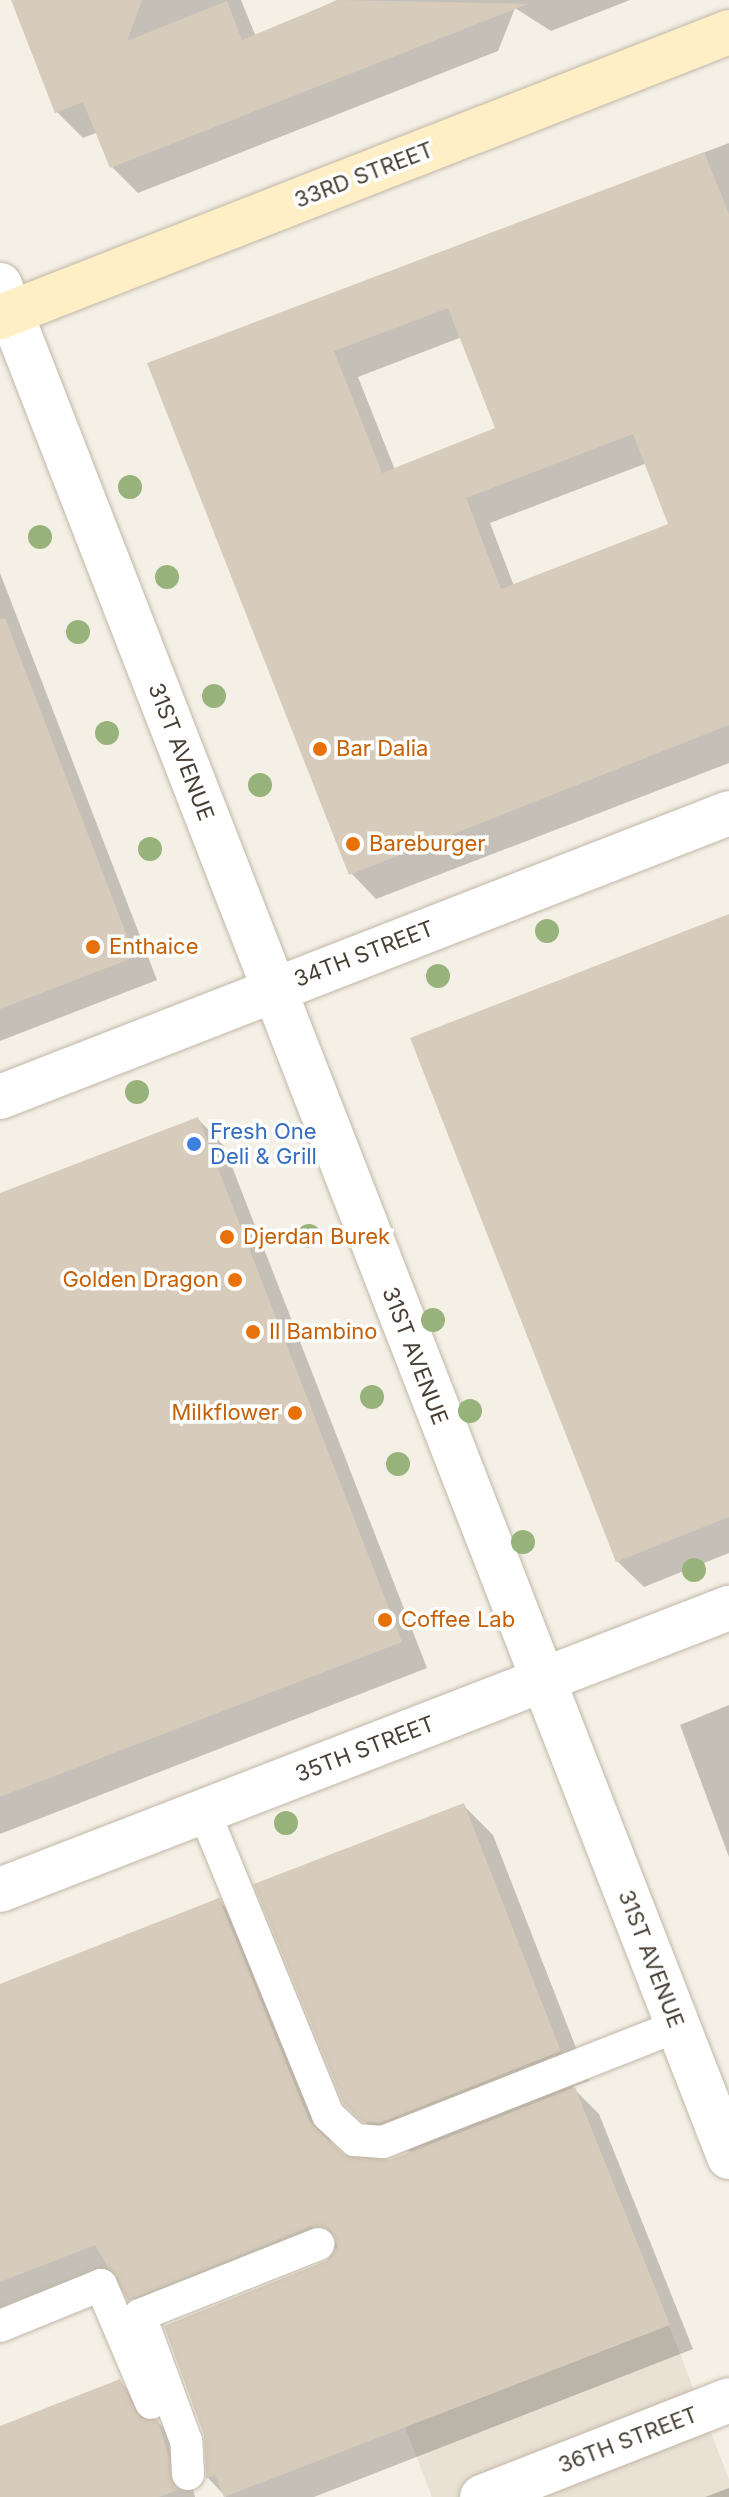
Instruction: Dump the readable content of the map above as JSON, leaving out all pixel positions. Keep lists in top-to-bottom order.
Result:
{
  "streets": {
    "main road": ["33RD STREET"],
    "street": [
      "31ST AVENUE",
      "34TH STREET",
      "35TH STREET",
      "36TH STREET"
    ]
  },
  "crossings": [
    ["33RD STREET", "31ST AVENUE"],
    ["31ST AVENUE", "34TH STREET"],
    ["31ST AVENUE", "35TH STREET"]
  ],
  "places": [
    "Bar Dalia",
    "Bareburger",
    "Enthaice",
    "Fresh One Deli & Grill",
    "Djerdan Burek",
    "Golden Dragon",
    "Il Bambino",
    "Milkflower",
    "Coffee Lab"
  ]
}
